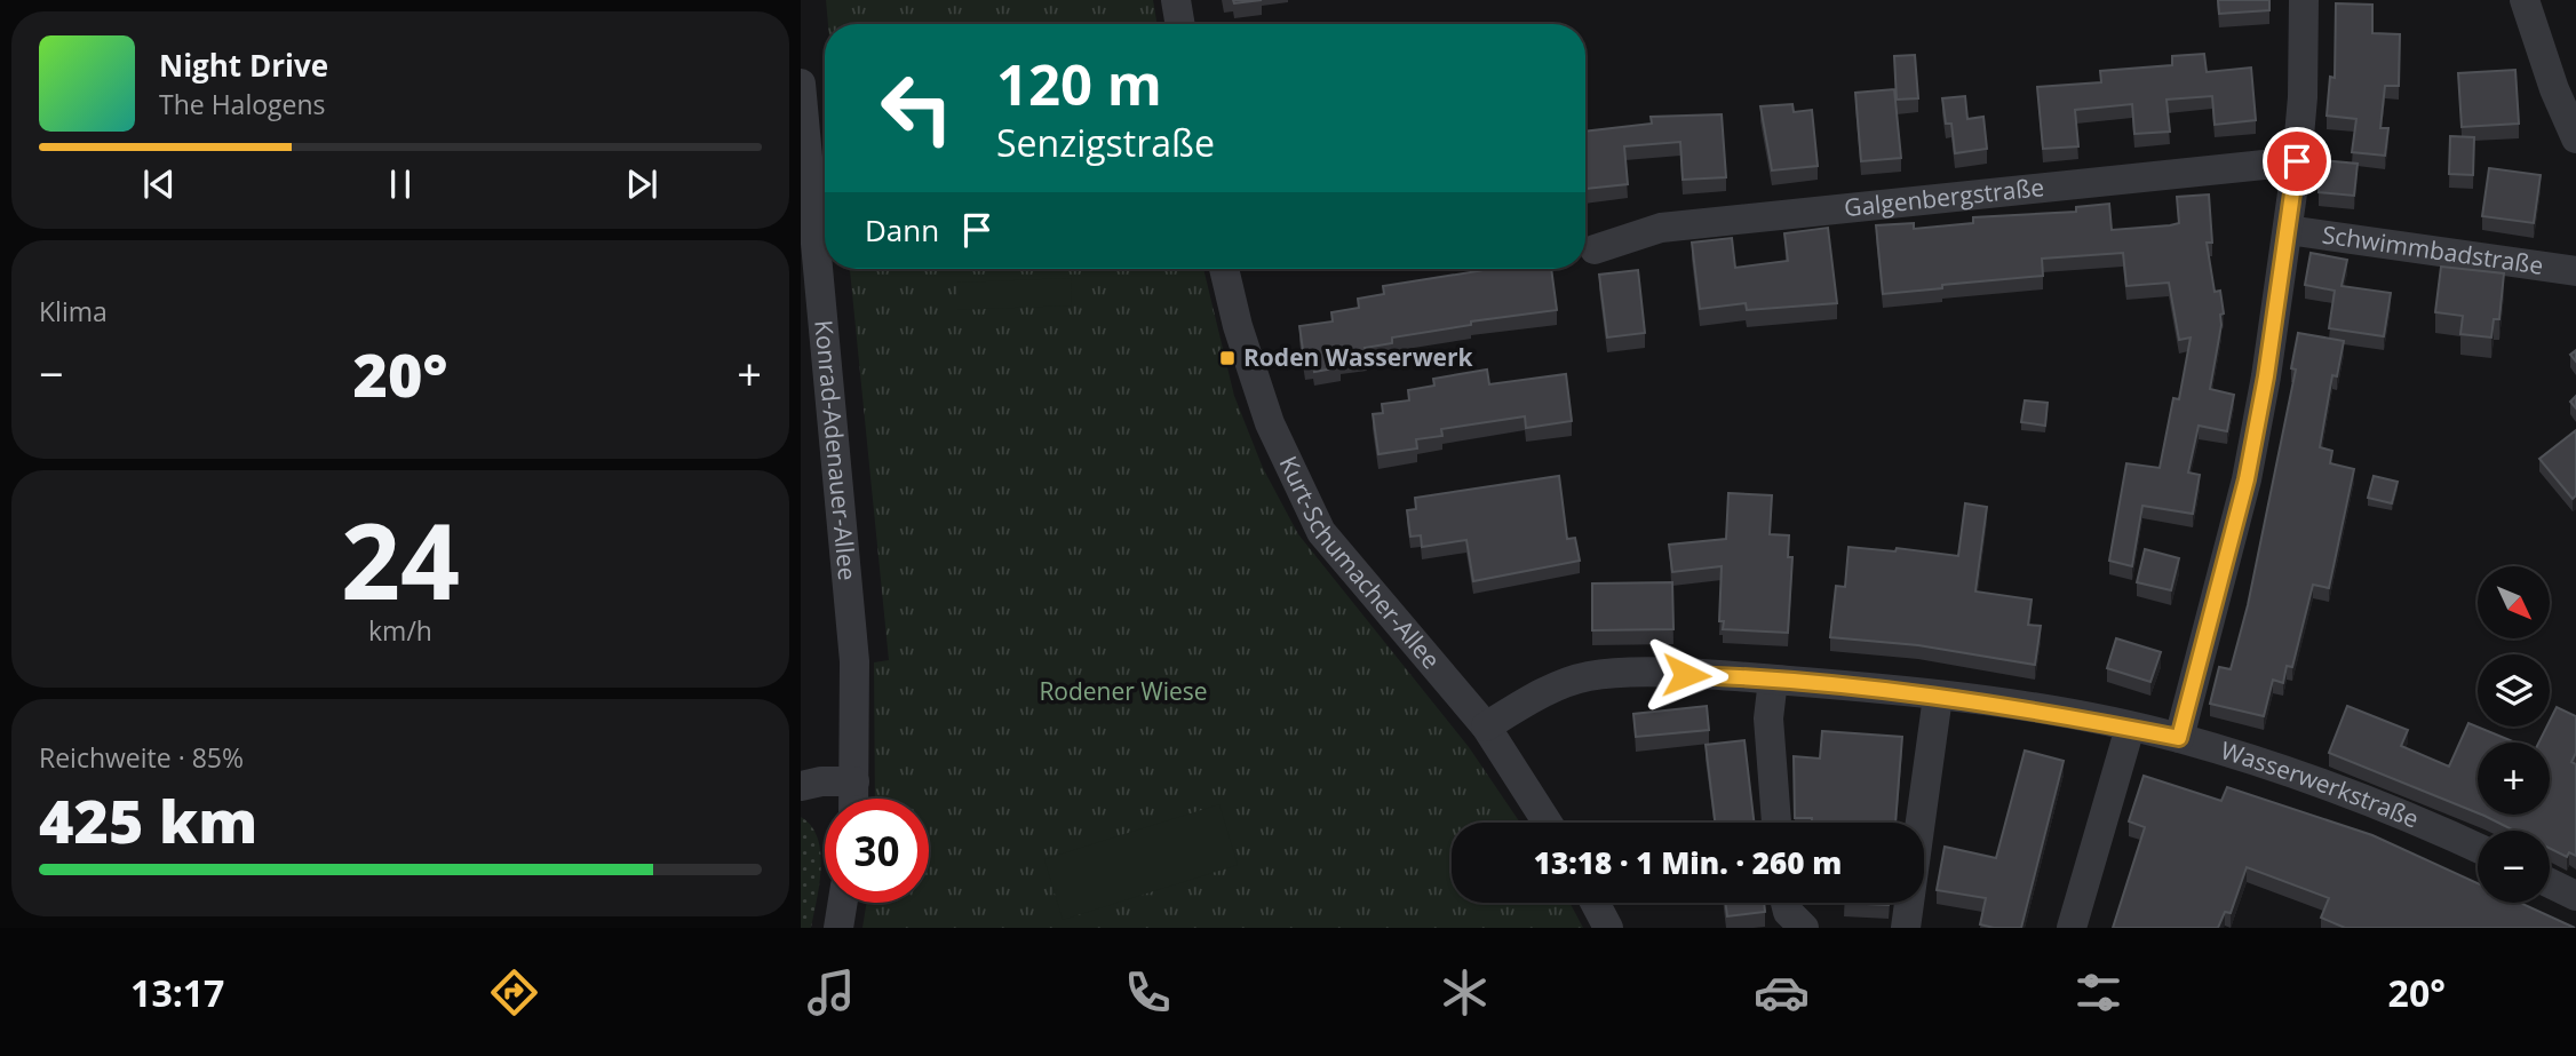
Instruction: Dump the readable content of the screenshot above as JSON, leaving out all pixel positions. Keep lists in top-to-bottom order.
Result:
{
  "streets": {
    "street": [
      "Galgenbergstraße",
      "Schwimmbadstraße",
      "Konrad-Adenauer-Allee",
      "Kurt-Schumacher-Allee",
      "Wasserwerkstraße"
    ]
  },
  "crossings": [
    ["Kurt-Schumacher-Allee", "Wasserwerkstraße"]
  ],
  "parks": ["Rodener Wiese"],
  "places": {
    "transit": ["Roden Wasserwerk"]
  },
  "north": "bottom right",
  "page": {
    "turn": ["120 m", "Senzigstraße"],
    "song": ["Night Drive", "The Halogens"],
    "then": "Dann",
    "tile": [
      "Klima",
      ["24", "km/h"],
      ["Reichweite · 85%", "425 km"]
    ],
    "heat": ["−", "20°", "+"],
    "map_buttons": ["+", "−"],
    "limit": "30",
    "trip": "13:18 · 1 Min. · 260 m",
    "tabs": ["13:17", "20°"]
  }
}
